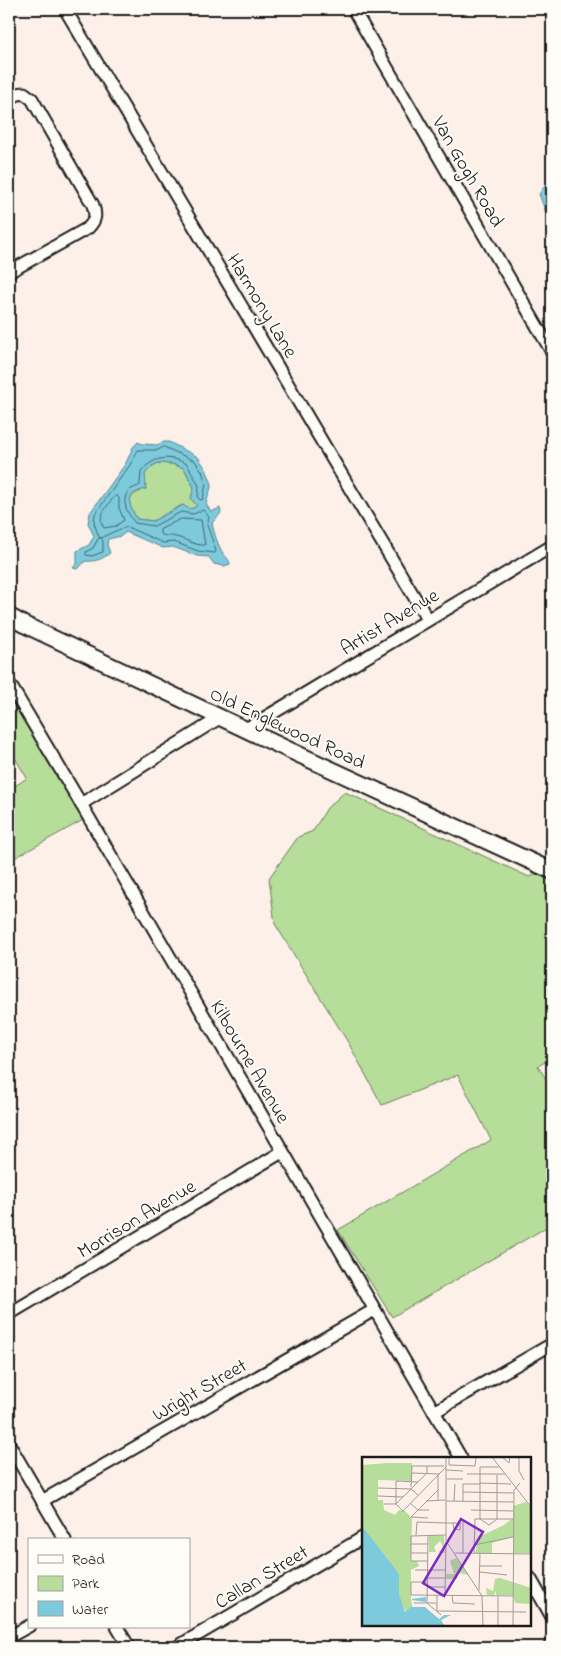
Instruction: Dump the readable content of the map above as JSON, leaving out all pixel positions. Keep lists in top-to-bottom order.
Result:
{
  "streets": {
    "street": [
      "Van Gogh Road",
      "Harmony Lane",
      "Artist Avenue",
      "Old Englewood Road",
      "Kilbourne Avenue",
      "Morrison Avenue",
      "Wright Street",
      "Callan Street"
    ]
  },
  "crossings": [
    ["Harmony Lane", "Artist Avenue"],
    ["Artist Avenue", "Old Englewood Road"],
    ["Kilbourne Avenue", "Morrison Avenue"],
    ["Kilbourne Avenue", "Wright Street"]
  ],
  "legend": ["Road", "Park", "Water"]
}
